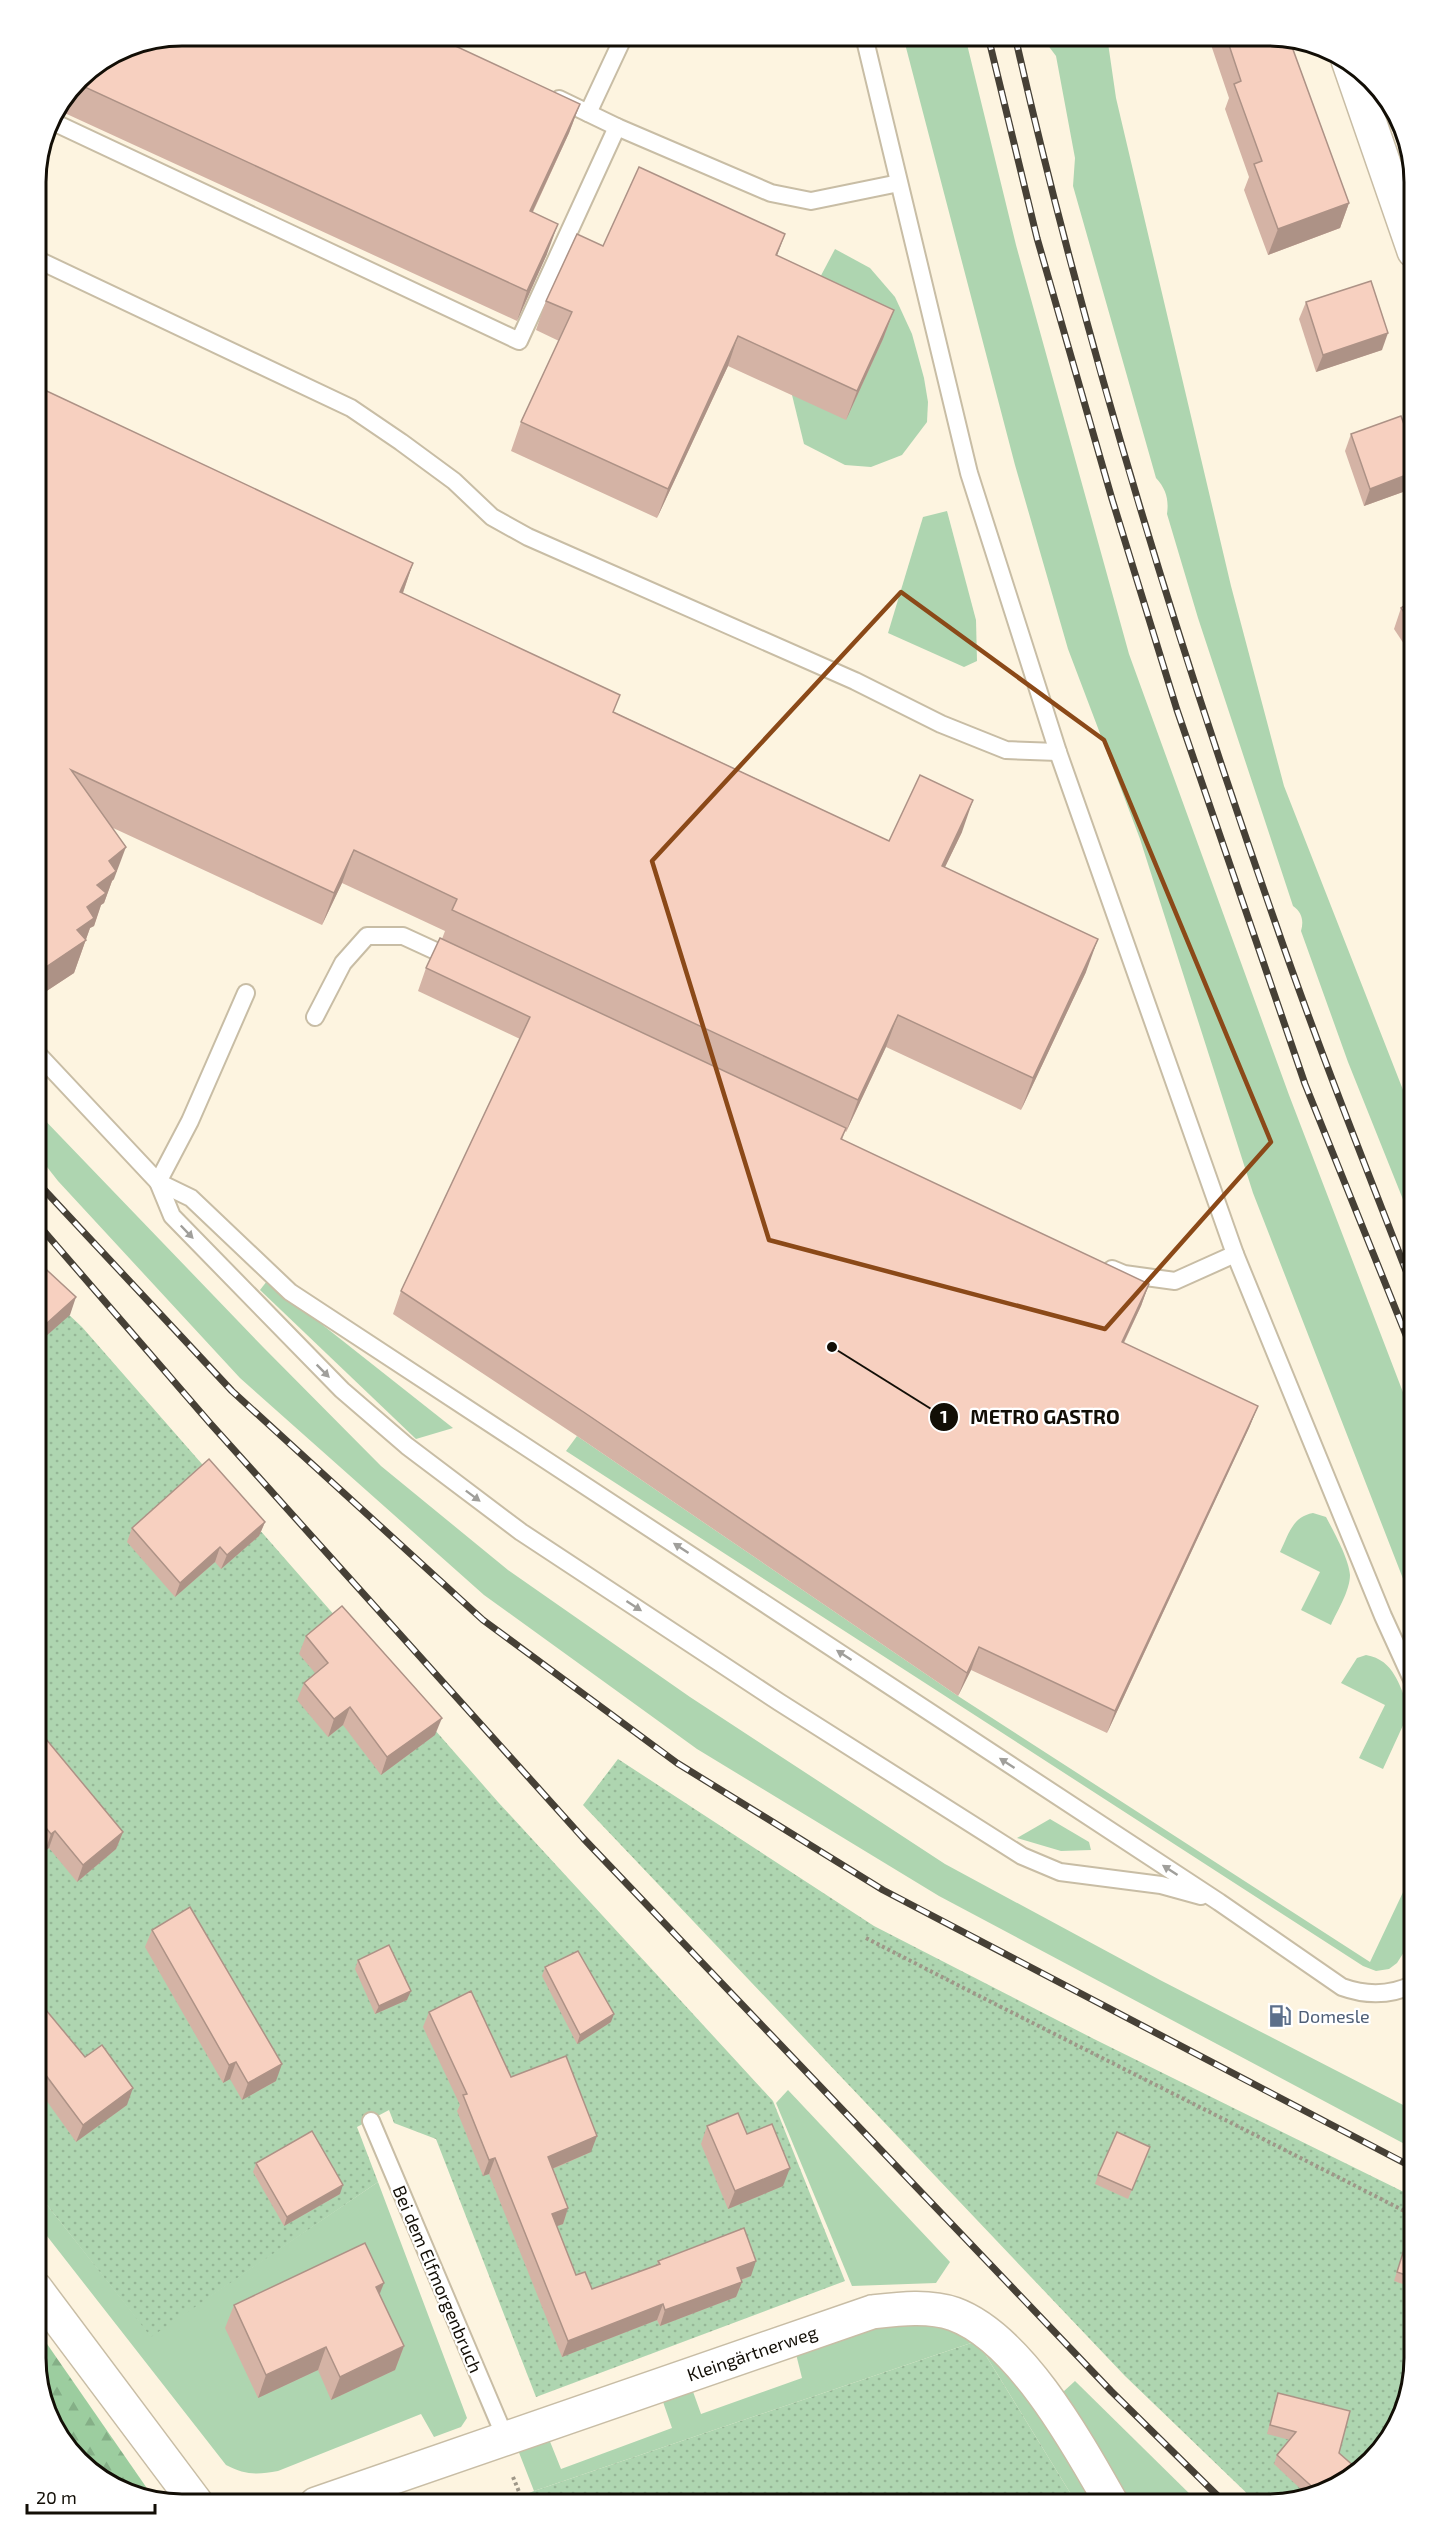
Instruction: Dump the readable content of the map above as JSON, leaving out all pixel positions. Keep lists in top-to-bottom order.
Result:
{
  "streets": {
    "street": ["Kleingärtnerweg"],
    "lane": ["Bei dem Elfmorgenbruch"]
  },
  "crossings": [
    ["Bei dem Elfmorgenbruch", "Kleingärtnerweg"]
  ],
  "places": {
    "other": ["METRO GASTRO"],
    "fuel station": ["Domesle"]
  },
  "scale_bar": "20 m"
}
